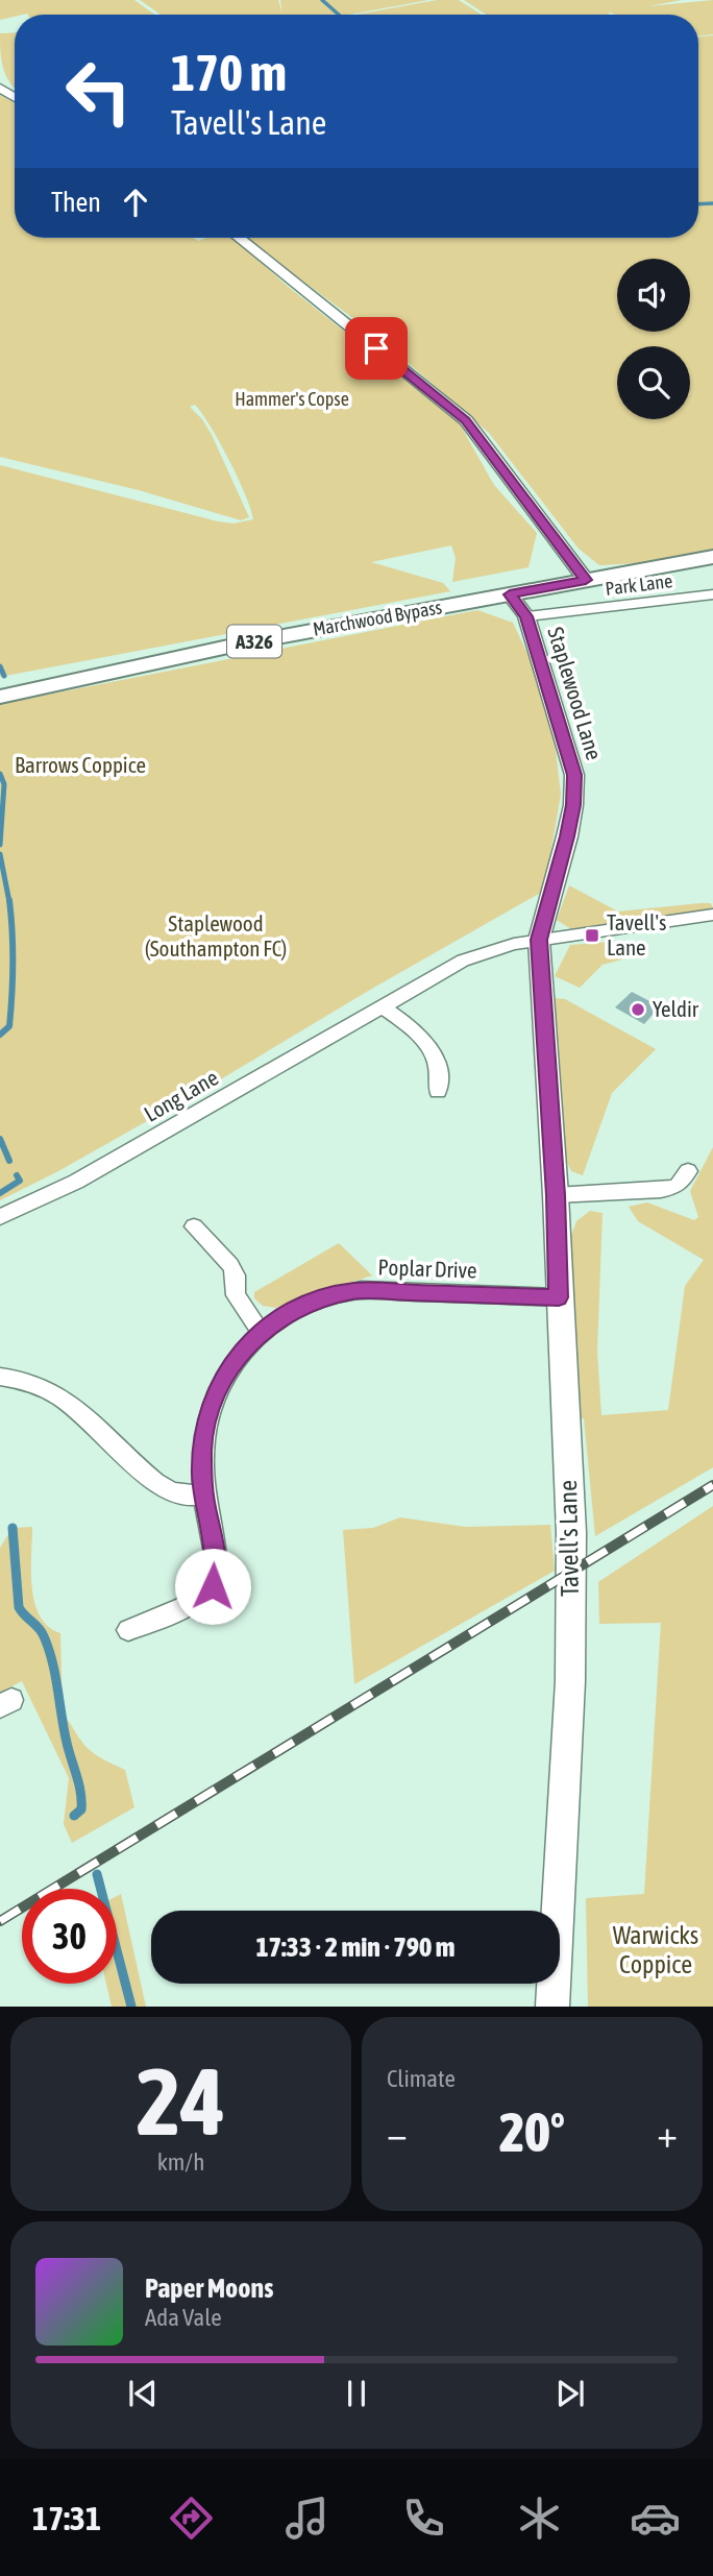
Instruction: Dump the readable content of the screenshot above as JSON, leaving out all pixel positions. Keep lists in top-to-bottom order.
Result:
{
  "streets": {
    "main road": ["Marchwood Bypass", "A326"],
    "street": [
      "Park Lane",
      "Staplewood Lane",
      "Long Lane",
      "Poplar Drive",
      "Tavell's Lane"
    ]
  },
  "crossings": [
    ["Park Lane", "Staplewood Lane"],
    ["Marchwood Bypass", "Staplewood Lane"],
    ["Staplewood Lane", "Long Lane"],
    ["Staplewood Lane", "Tavell's Lane"],
    ["Long Lane", "Tavell's Lane"],
    ["Poplar Drive", "Tavell's Lane"]
  ],
  "parks": [
    "Hammer's Copse",
    "Barrows Coppice",
    "Staplewood (Southampton FC)",
    "Warwicks Coppice"
  ],
  "places": {
    "transit": ["Tavell's Lane"],
    "other": ["Yeldir"]
  },
  "page": {
    "turn": ["170 m", "Tavell's Lane"],
    "then": "Then",
    "limit": "30",
    "trip": "17:33 · 2 min · 790 m",
    "tile": [
      ["24", "km/h"],
      "Climate"
    ],
    "heat": ["−", "20°", "+"],
    "song": ["Paper Moons", "Ada Vale"],
    "tabs": "17:31"
  }
}
